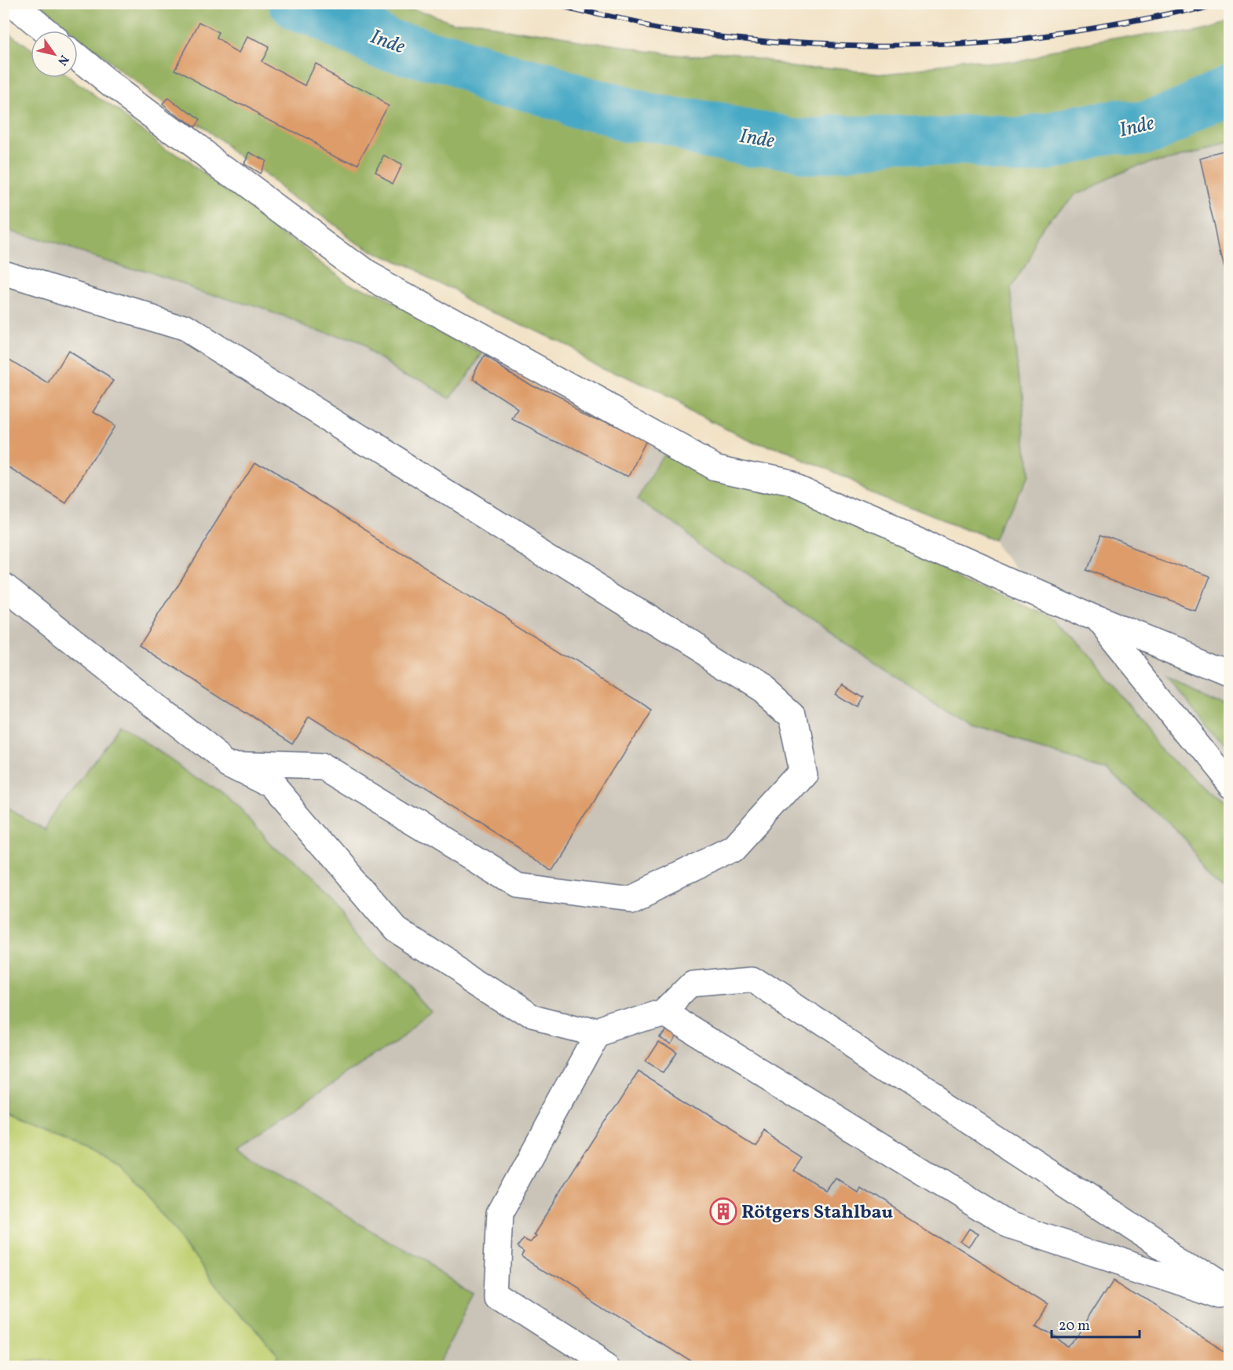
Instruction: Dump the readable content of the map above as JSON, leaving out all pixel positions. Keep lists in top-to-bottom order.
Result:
{
  "water": ["Inde"],
  "places": {
    "building": ["Rötgers Stahlbau"]
  },
  "scale_bar": "20 m",
  "north": "bottom right"
}
